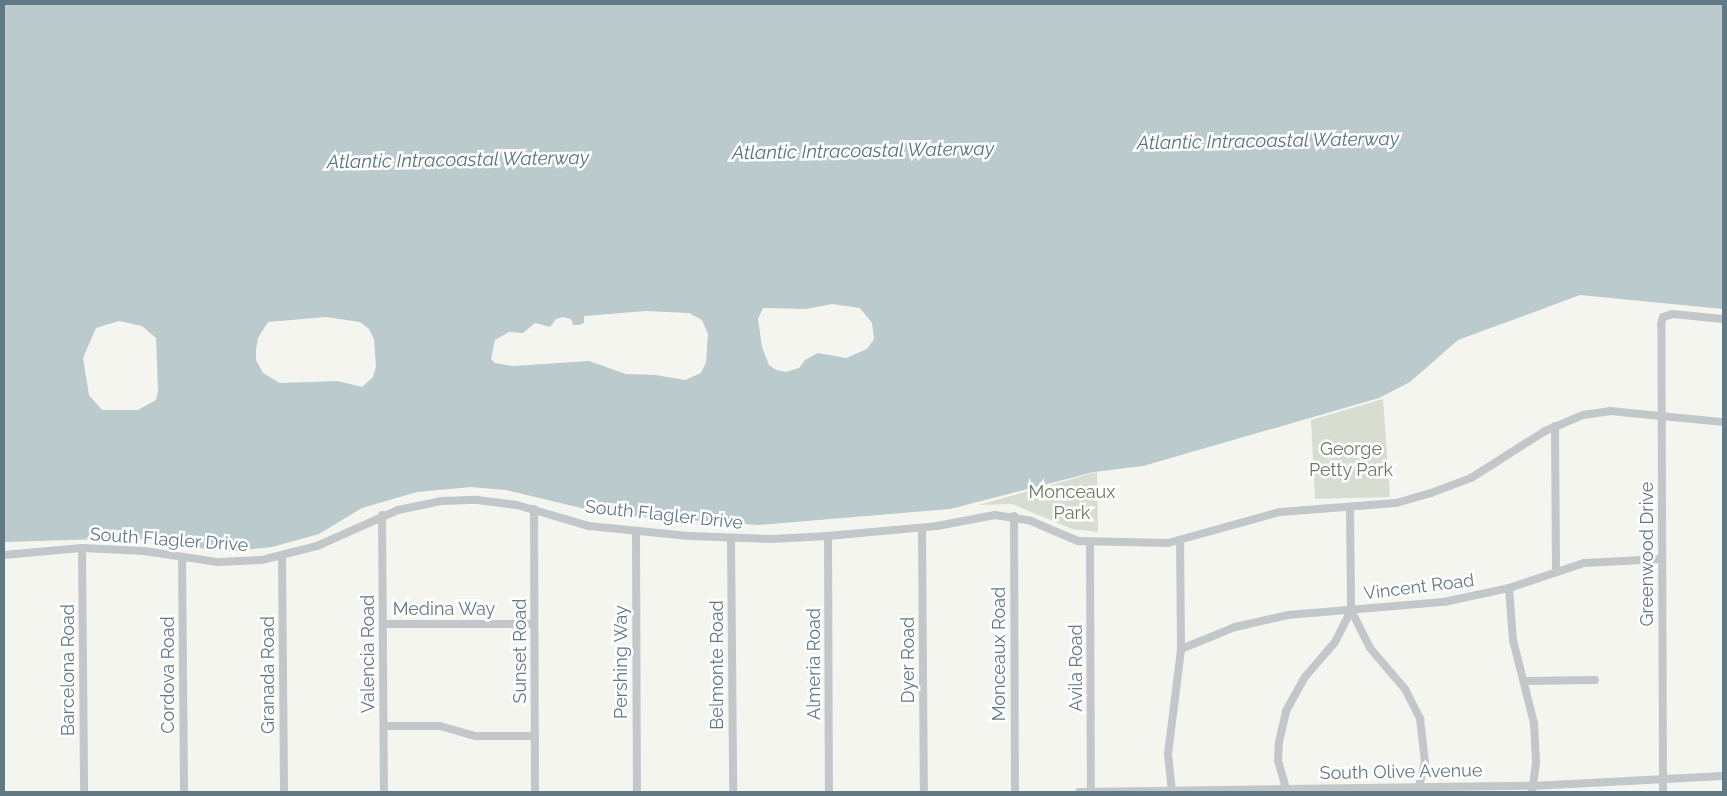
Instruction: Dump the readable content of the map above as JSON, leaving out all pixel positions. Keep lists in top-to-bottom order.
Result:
{
  "streets": {
    "street": [
      "South Flagler Drive",
      "Greenwood Drive",
      "Vincent Road",
      "Medina Way",
      "Sunset Road",
      "Valencia Road",
      "Monceaux Road",
      "Dyer Road",
      "Pershing Way",
      "Almeria Road",
      "Belmonte Road",
      "Avila Road",
      "Barcelona Road",
      "Cordova Road",
      "Granada Road",
      "South Olive Avenue"
    ]
  },
  "crossings": [
    ["South Flagler Drive", "Sunset Road"],
    ["South Flagler Drive", "Valencia Road"],
    ["South Flagler Drive", "Monceaux Road"],
    ["South Flagler Drive", "Dyer Road"],
    ["South Flagler Drive", "Pershing Way"],
    ["South Flagler Drive", "Almeria Road"],
    ["South Flagler Drive", "Belmonte Road"],
    ["South Flagler Drive", "Avila Road"],
    ["South Flagler Drive", "Barcelona Road"],
    ["South Flagler Drive", "Cordova Road"],
    ["South Flagler Drive", "Granada Road"],
    ["Greenwood Drive", "Vincent Road"],
    ["Greenwood Drive", "South Olive Avenue"],
    ["Medina Way", "Sunset Road"],
    ["Medina Way", "Valencia Road"],
    ["Avila Road", "South Olive Avenue"]
  ],
  "water": ["Atlantic Intracoastal Waterway"],
  "parks": ["George Petty Park", "Monceaux Park"]
}
